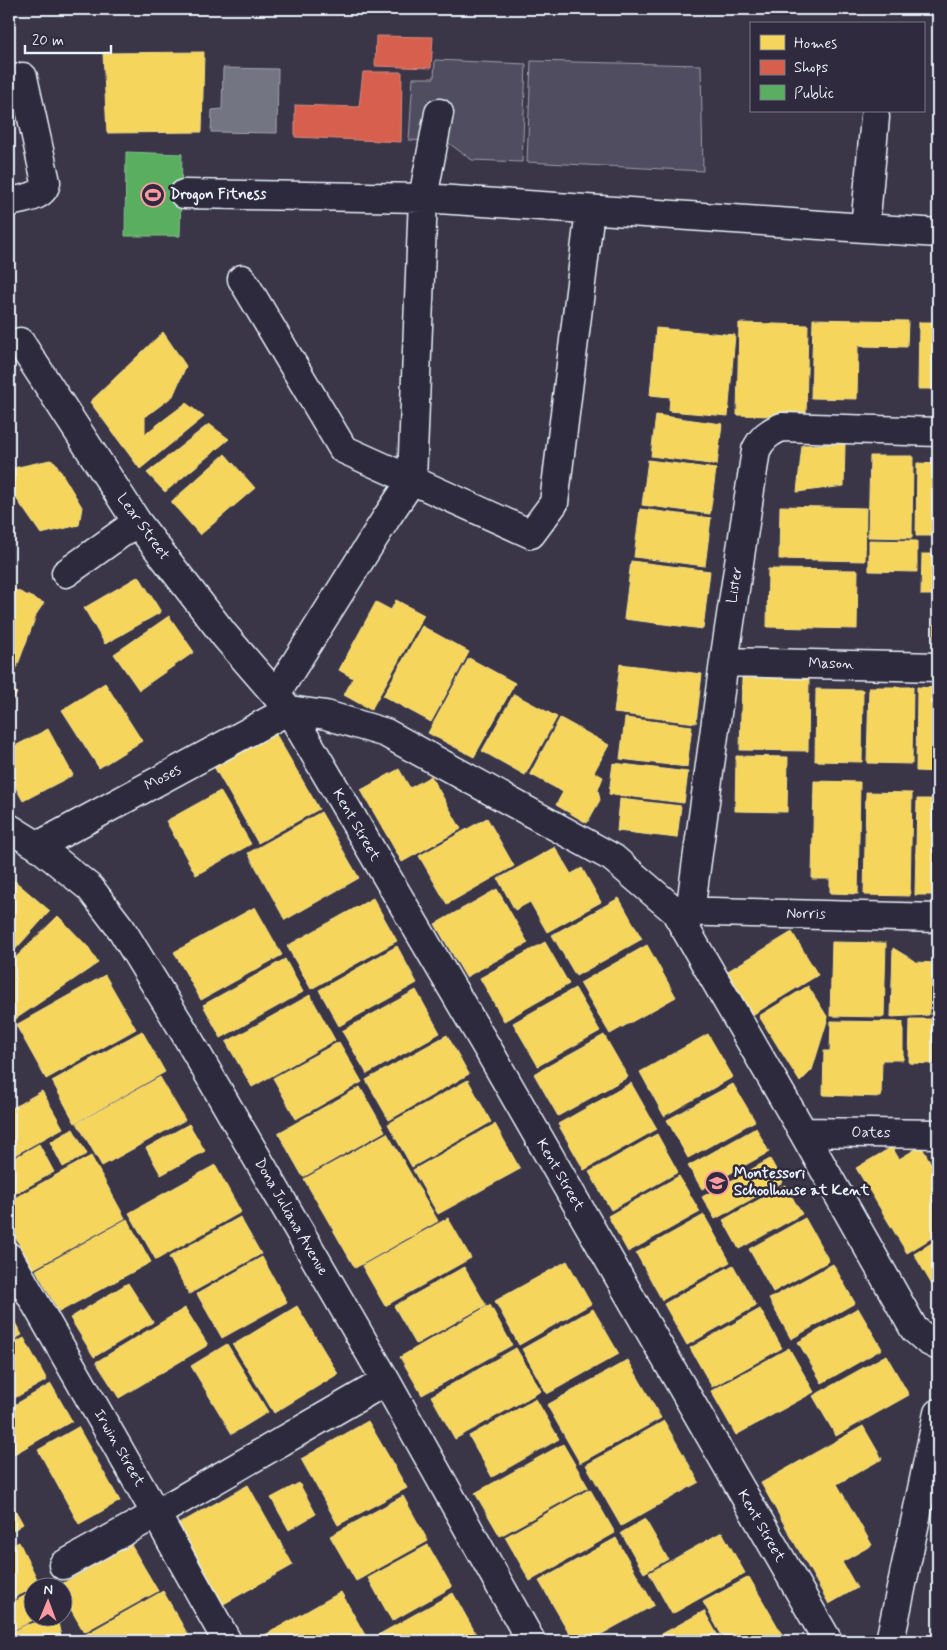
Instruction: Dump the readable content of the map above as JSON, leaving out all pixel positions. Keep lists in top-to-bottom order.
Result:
{
  "streets": {
    "street": [
      "Lear Street",
      "Lister",
      "Mason",
      "Moses",
      "Kent Street",
      "Norris",
      "Oates",
      "Dona Juliana Avenue",
      "Irwin Street"
    ]
  },
  "crossings": [
    ["Lear Street", "Moses"],
    ["Lear Street", "Kent Street"],
    ["Lister", "Mason"],
    ["Lister", "Norris"],
    ["Moses", "Kent Street"],
    ["Moses", "Dona Juliana Avenue"]
  ],
  "places": {
    "sports": ["Drogon Fitness"],
    "school or university": ["Montessori Schoolhouse at Kent"]
  },
  "legend": ["Homes", "Shops", "Public"],
  "scale_bar": "20 m",
  "north": "top"
}
